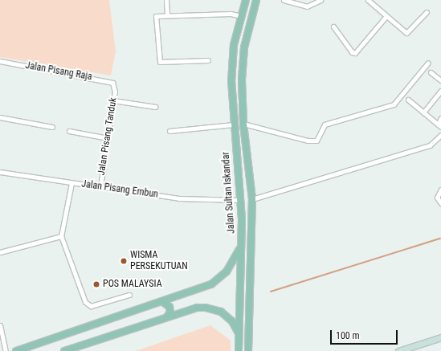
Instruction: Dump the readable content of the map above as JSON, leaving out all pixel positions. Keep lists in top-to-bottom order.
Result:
{
  "streets": {
    "main road": ["Jalan Sultan Iskandar"],
    "street": ["Jalan Pisang Raja", "Jalan Pisang Tanduk", "Jalan Pisang Embun"]
  },
  "crossings": [
    ["Jalan Pisang Raja", "Jalan Pisang Tanduk"],
    ["Jalan Pisang Tanduk", "Jalan Pisang Embun"],
    ["Jalan Pisang Embun", "Jalan Sultan Iskandar"]
  ],
  "places": ["WISMA PERSEKUTUAN", "POS MALAYSIA"],
  "scale_bar": "100 m"
}
